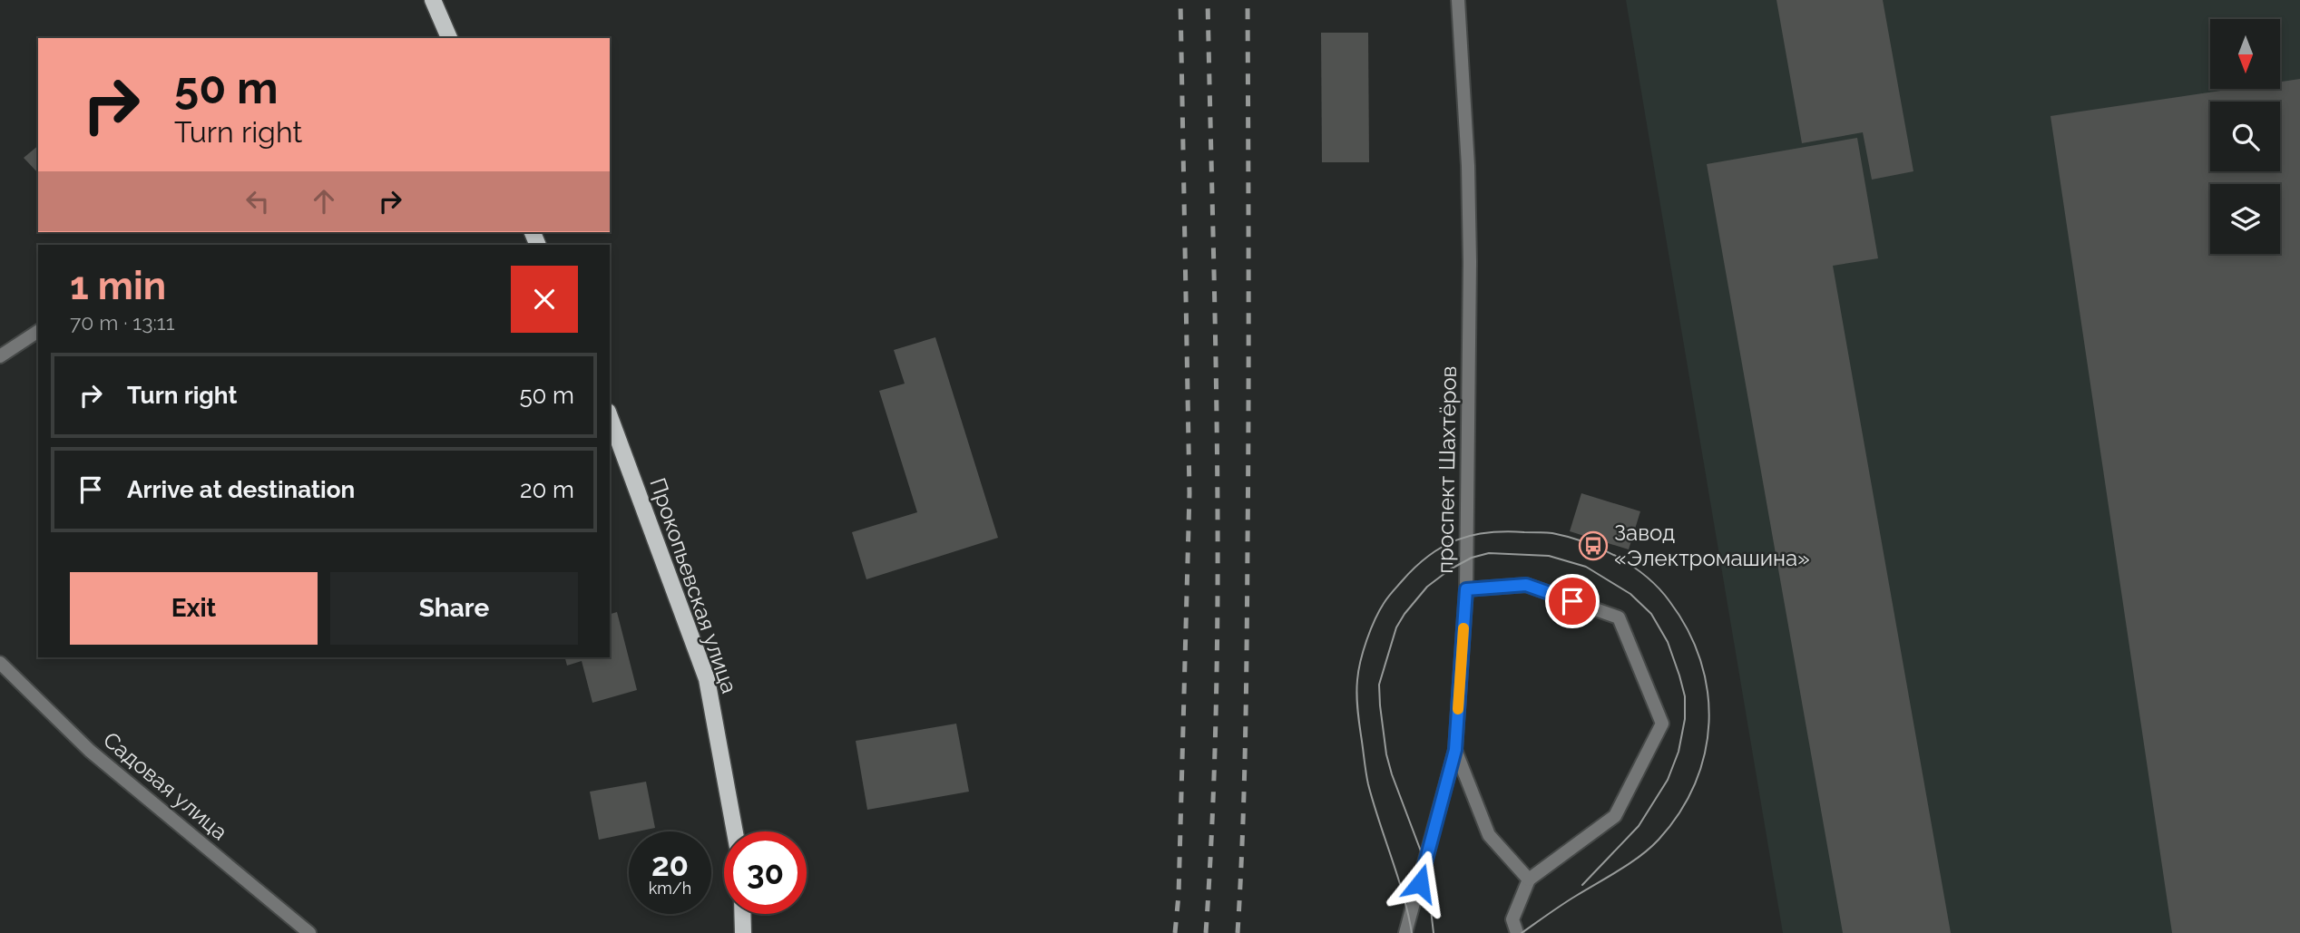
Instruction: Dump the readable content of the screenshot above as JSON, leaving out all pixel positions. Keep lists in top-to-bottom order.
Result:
{
  "streets": {
    "main road": ["Прокопьевская улица"],
    "street": ["проспект Шахтёров", "Садовая улица"]
  },
  "places": {
    "bus stop": ["Завод «Электромашина»"]
  },
  "north": "bottom",
  "page": {
    "turn": ["50 m", "Turn right"],
    "heading": ["1 min", "70 m · 13:11"],
    "list": [
      {
        "name": "Turn right",
        "value": "50 m"
      },
      {
        "name": "Arrive at destination",
        "value": "20 m"
      }
    ],
    "buttons": ["Exit", "Share"],
    "speed": "20 km/h",
    "limit": "30"
  }
}
